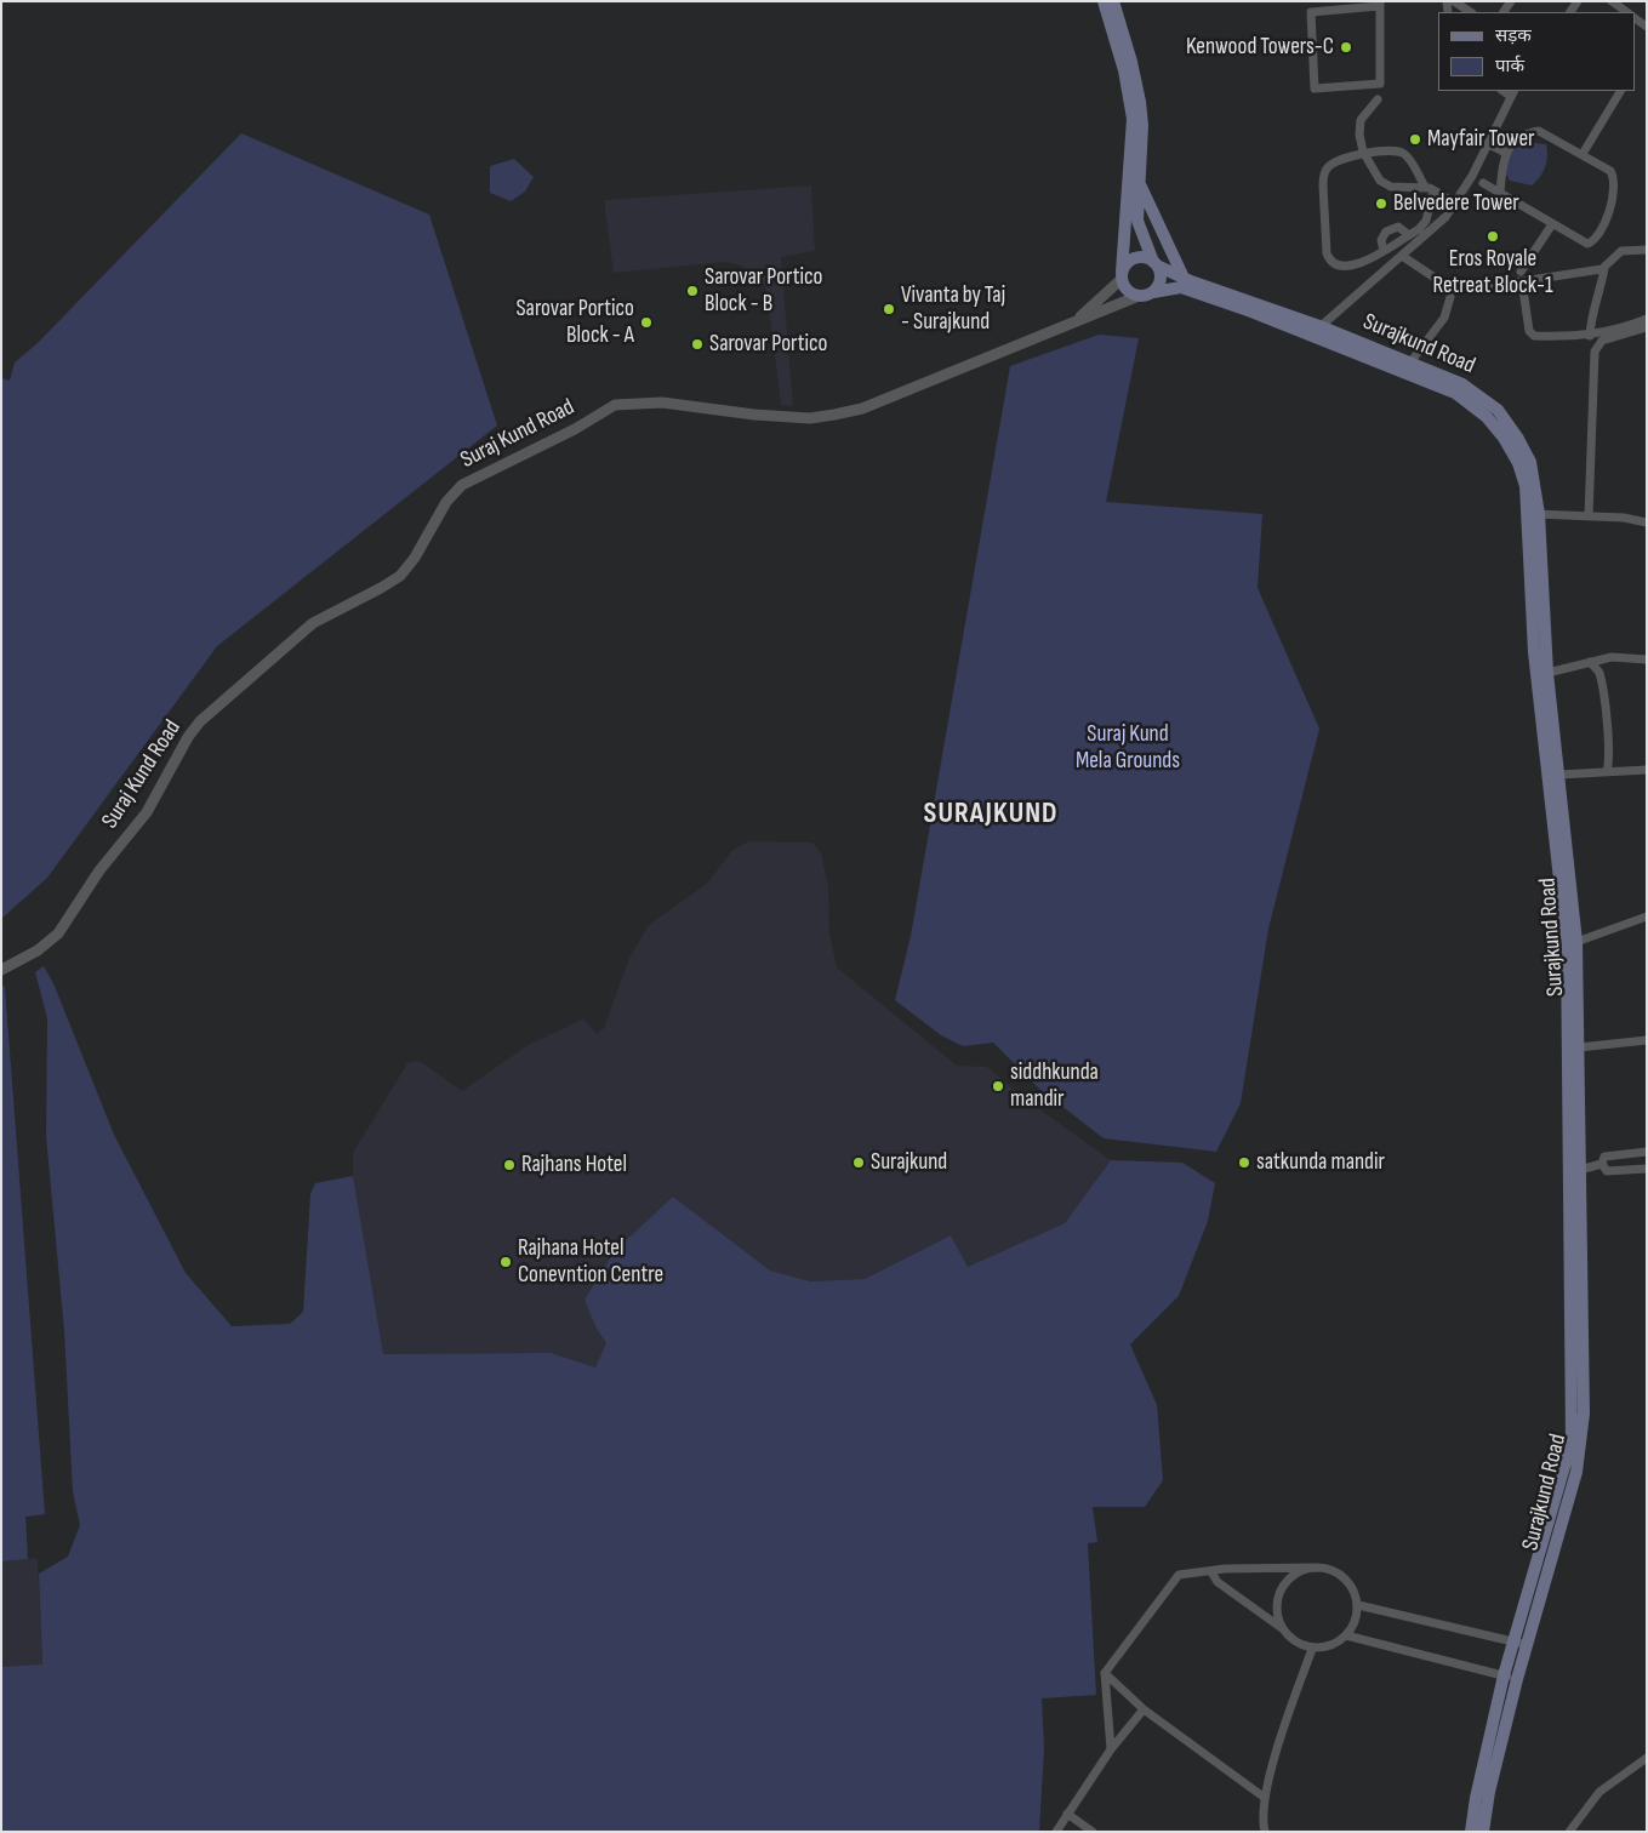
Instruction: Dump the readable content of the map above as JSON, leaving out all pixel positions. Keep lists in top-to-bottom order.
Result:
{
  "streets": {
    "main road": ["Surajkund Road"],
    "street": ["Suraj Kund Road"]
  },
  "crossings": [
    ["Surajkund Road", "Suraj Kund Road"]
  ],
  "districts": ["SURAJKUND"],
  "parks": ["Suraj Kund Mela Grounds"],
  "places": [
    "Kenwood Towers-C",
    "Mayfair Tower",
    "Belvedere Tower",
    "Eros Royale Retreat Block-1",
    "Sarovar Portico Block - B",
    "Vivanta by Taj - Surajkund",
    "Sarovar Portico Block - A",
    "Sarovar Portico",
    "siddhkunda mandir",
    "Surajkund",
    "satkunda mandir",
    "Rajhans Hotel",
    "Rajhana Hotel Conevntion Centre"
  ],
  "legend": ["सड़क", "पार्क"]
}
